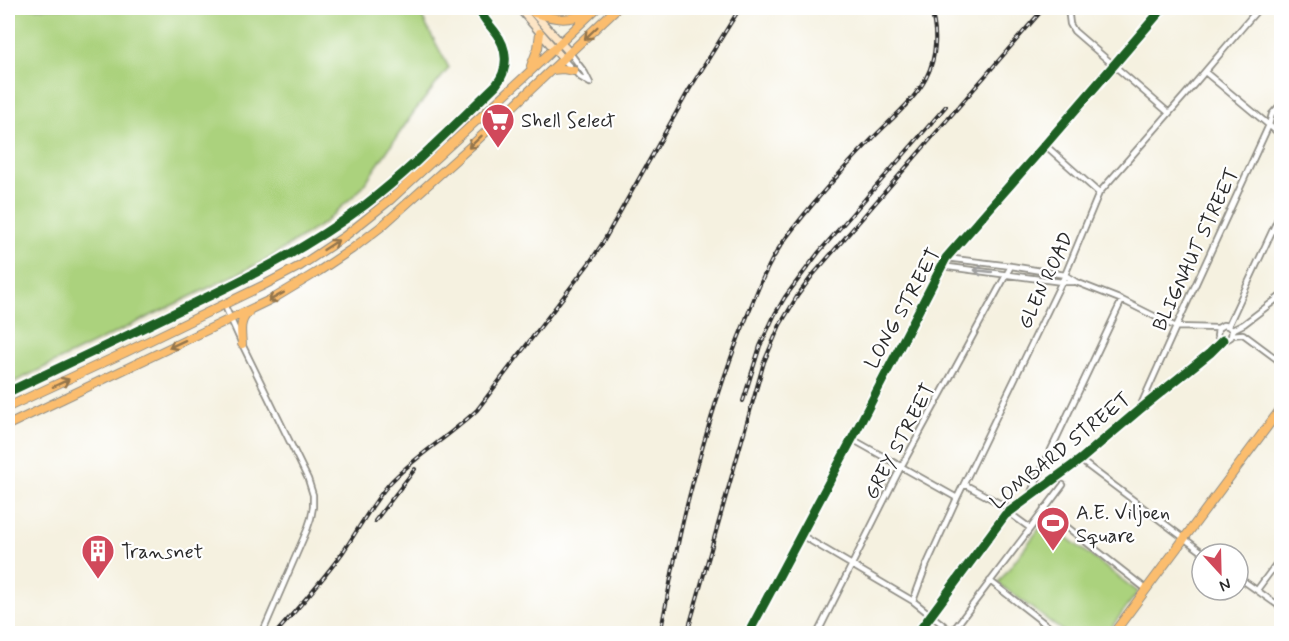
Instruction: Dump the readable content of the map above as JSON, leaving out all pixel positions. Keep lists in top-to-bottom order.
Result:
{
  "streets": {
    "street": [
      "BLIGNAUT STREET",
      "GLEN ROAD",
      "LONG STREET",
      "GREY STREET",
      "LOMBARD STREET"
    ]
  },
  "crossings": [
    ["BLIGNAUT STREET", "LOMBARD STREET"]
  ],
  "places": {
    "supermarket": ["Shell Select"],
    "sports": ["A.E. Viljoen Square"],
    "building": ["Transnet"]
  },
  "north": "bottom"
}
